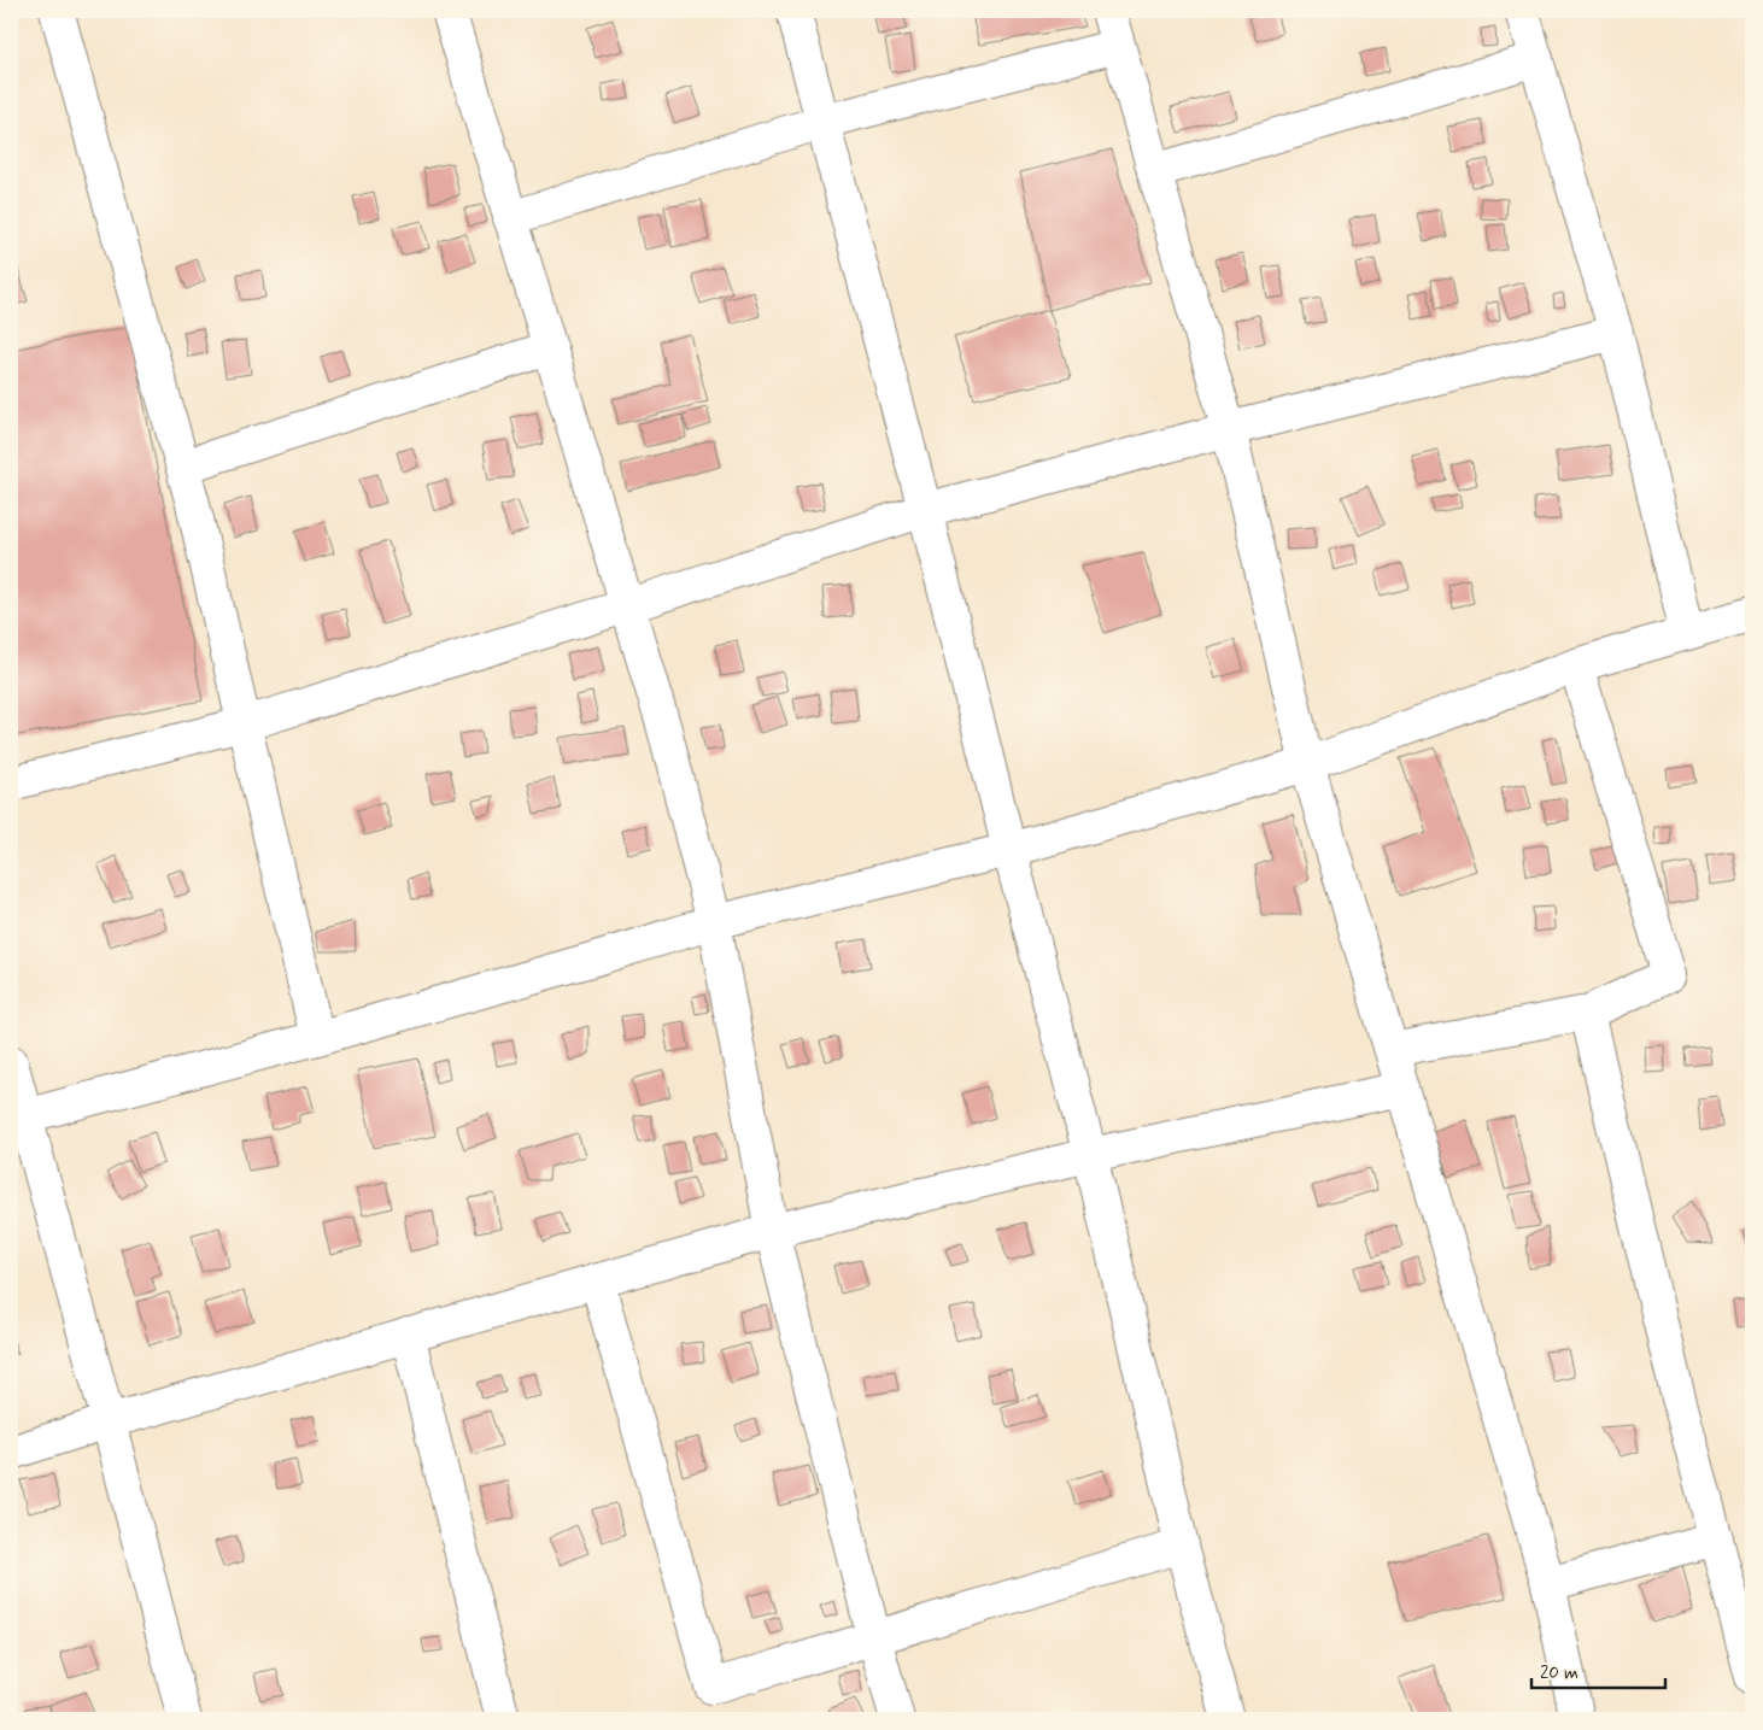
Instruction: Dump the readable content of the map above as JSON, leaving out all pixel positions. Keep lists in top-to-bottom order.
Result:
{
  "scale_bar": "20 m"
}
